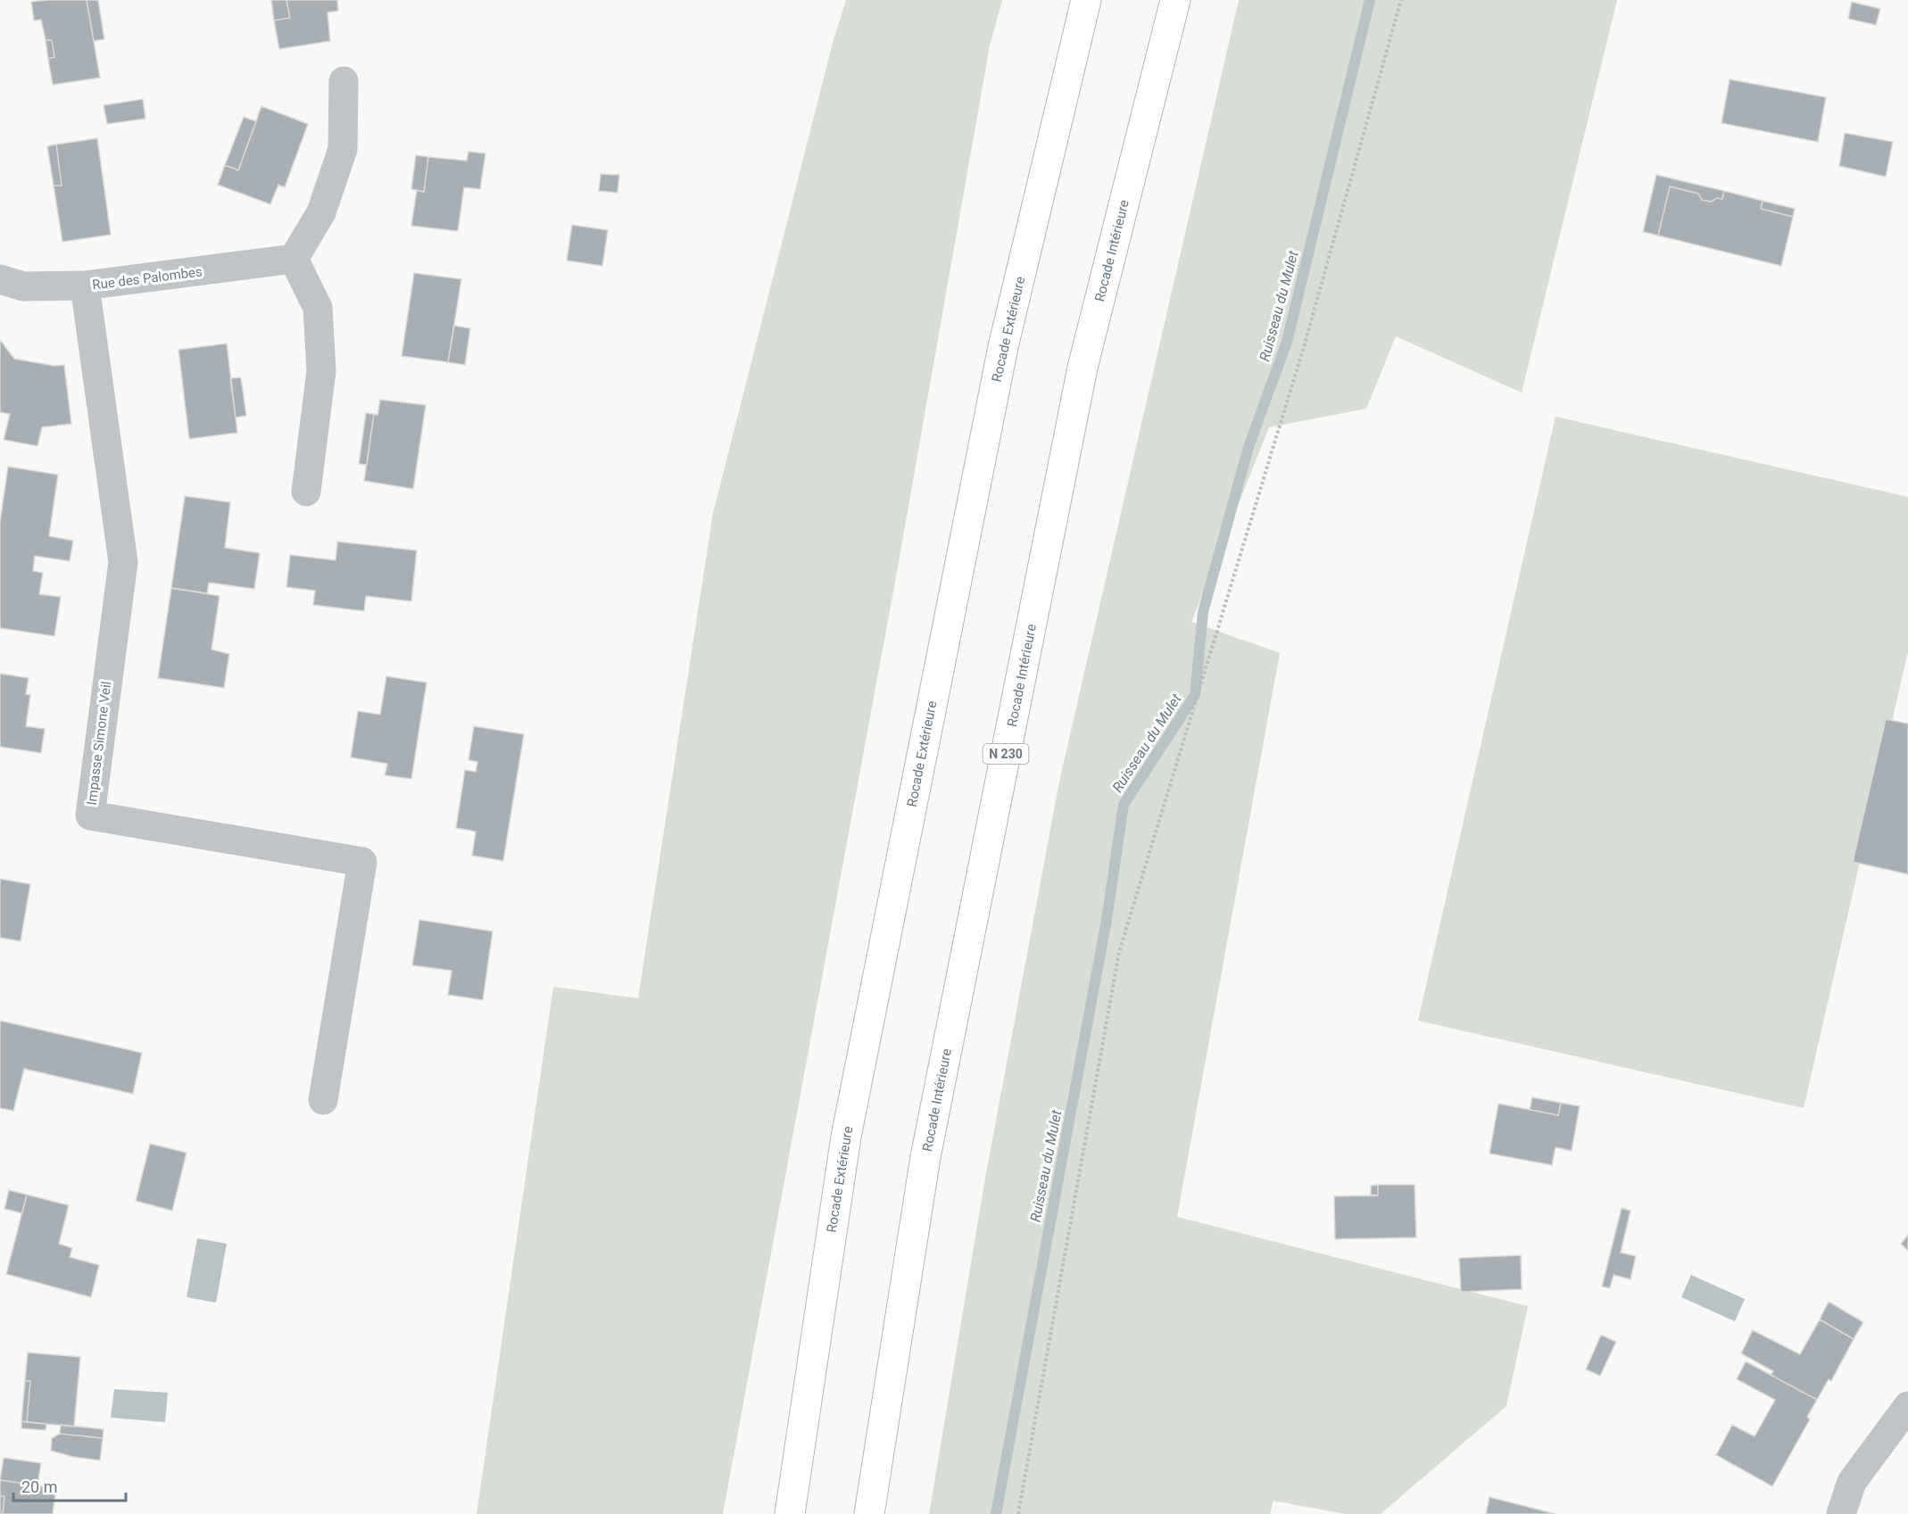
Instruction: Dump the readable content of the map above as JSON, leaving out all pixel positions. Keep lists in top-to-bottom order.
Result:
{
  "streets": {
    "highway": ["Rocade Intérieure", "Rocade Extérieure", "N 230"],
    "street": ["Rue des Palombes", "Impasse Simone Veil"]
  },
  "crossings": [
    ["Rue des Palombes", "Impasse Simone Veil"]
  ],
  "water": ["Ruisseau du Mulet"],
  "scale_bar": "20 m"
}
